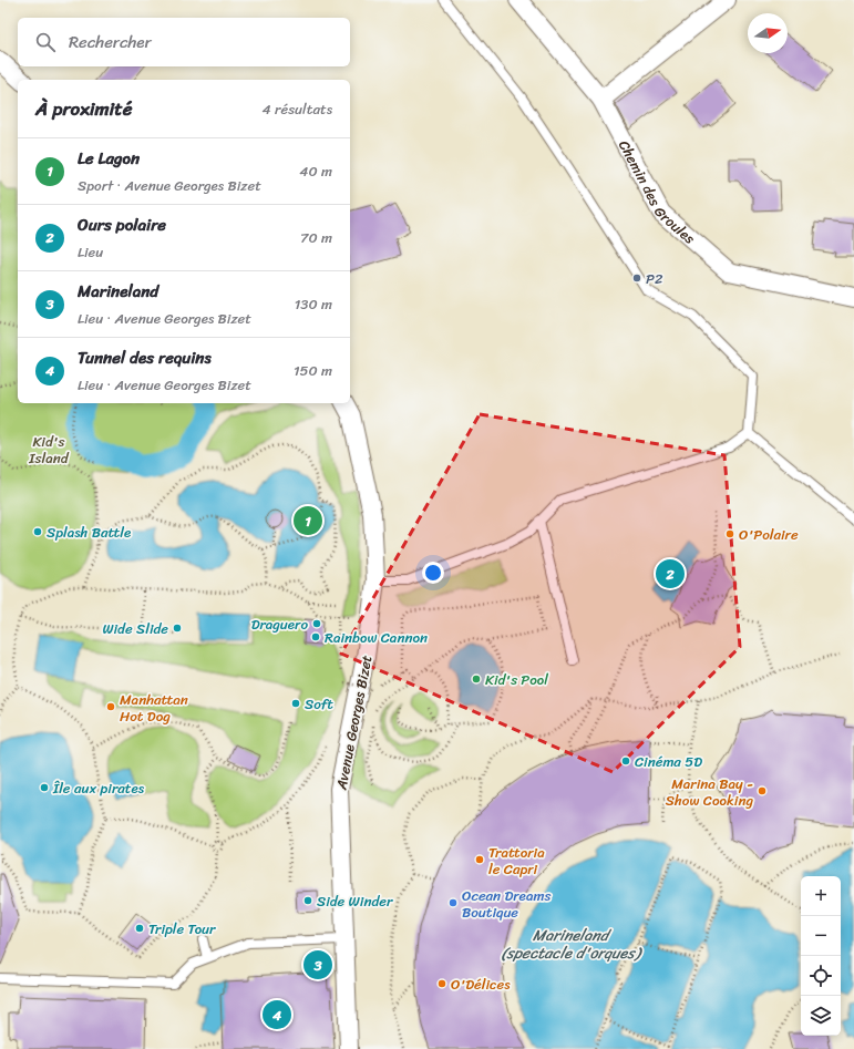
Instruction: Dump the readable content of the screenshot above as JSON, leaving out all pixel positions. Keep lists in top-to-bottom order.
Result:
{
  "streets": {
    "street": ["Chemin des Groules", "Avenue Georges Bizet"]
  },
  "water": ["Marineland (spectacle d'orques)"],
  "parks": ["Kid's Island"],
  "places": [
    "P2",
    "Splash Battle",
    "O'Polaire",
    "Draguero",
    "Wide Slide",
    "Rainbow Cannon",
    "Kid's Pool",
    "Soft",
    "Manhattan Hot Dog",
    "Cinéma 5D",
    "Île aux pirates",
    "Marina Bay - Show Cooking",
    "Trattoria le Capri",
    "Side Winder",
    "Ocean Dreams Boutique",
    "Triple Tour",
    "O'Délices"
  ],
  "north": "right",
  "page": {
    "search": "Rechercher",
    "heading": ["À proximité", "4 résultats"],
    "list": [
      {
        "mark": "1",
        "name": "Le Lagon",
        "note": "Sport · Avenue Georges Bizet",
        "value": "40 m"
      },
      {
        "mark": "2",
        "name": "Ours polaire",
        "note": "Lieu",
        "value": "70 m"
      },
      {
        "mark": "3",
        "name": "Marineland",
        "note": "Lieu · Avenue Georges Bizet",
        "value": "130 m"
      },
      {
        "mark": "4",
        "name": "Tunnel des requins",
        "note": "Lieu · Avenue Georges Bizet",
        "value": "150 m"
      }
    ],
    "pins": [
      "1",
      "2",
      "3",
      "4"
    ],
    "map_buttons": ["+", "−"]
  }
}
